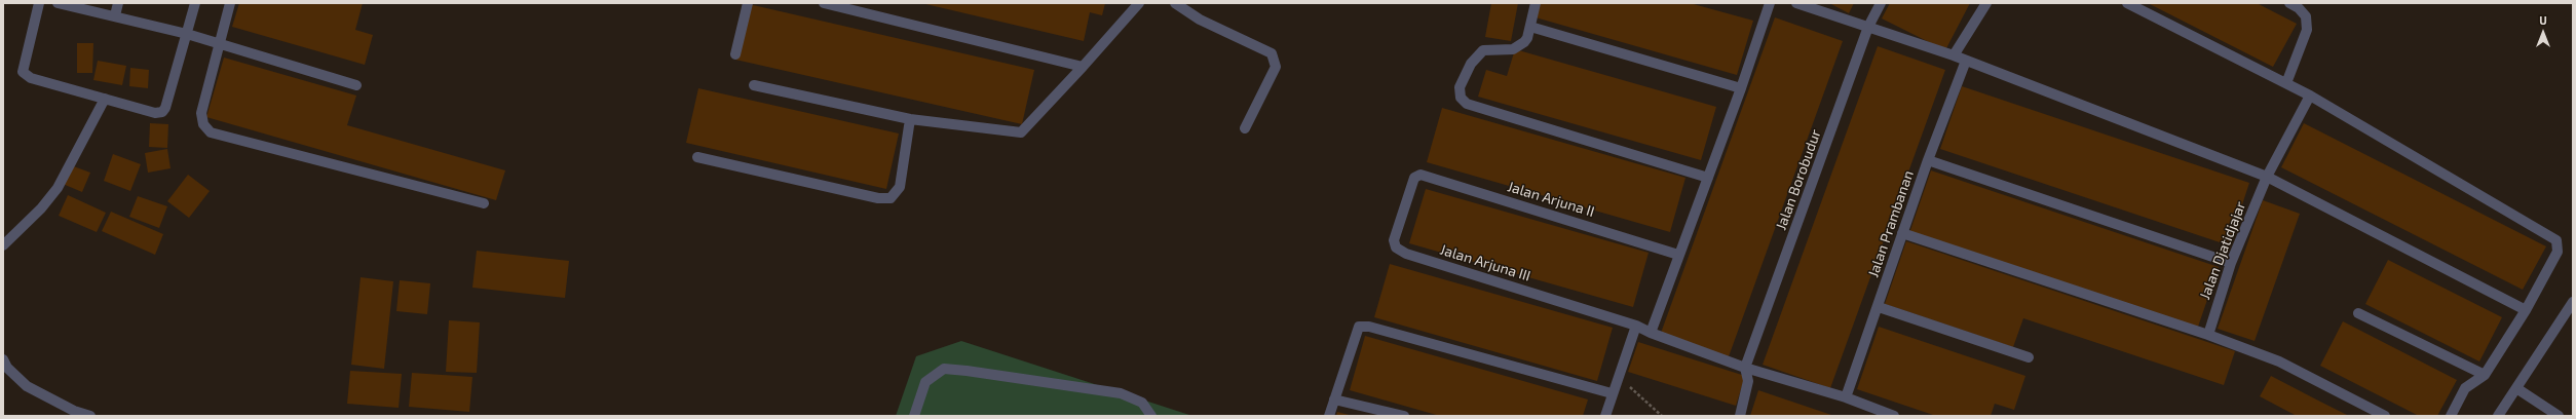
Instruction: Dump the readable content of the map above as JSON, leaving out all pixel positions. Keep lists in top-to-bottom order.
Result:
{
  "streets": {
    "street": [
      "Jalan Borobudur",
      "Jalan Arjuna II",
      "Jalan Prambanan",
      "Jalan Djatidjajar",
      "Jalan Arjuna III"
    ]
  },
  "crossings": [
    ["Jalan Arjuna II", "Jalan Arjuna III"]
  ],
  "north": "top"
}
